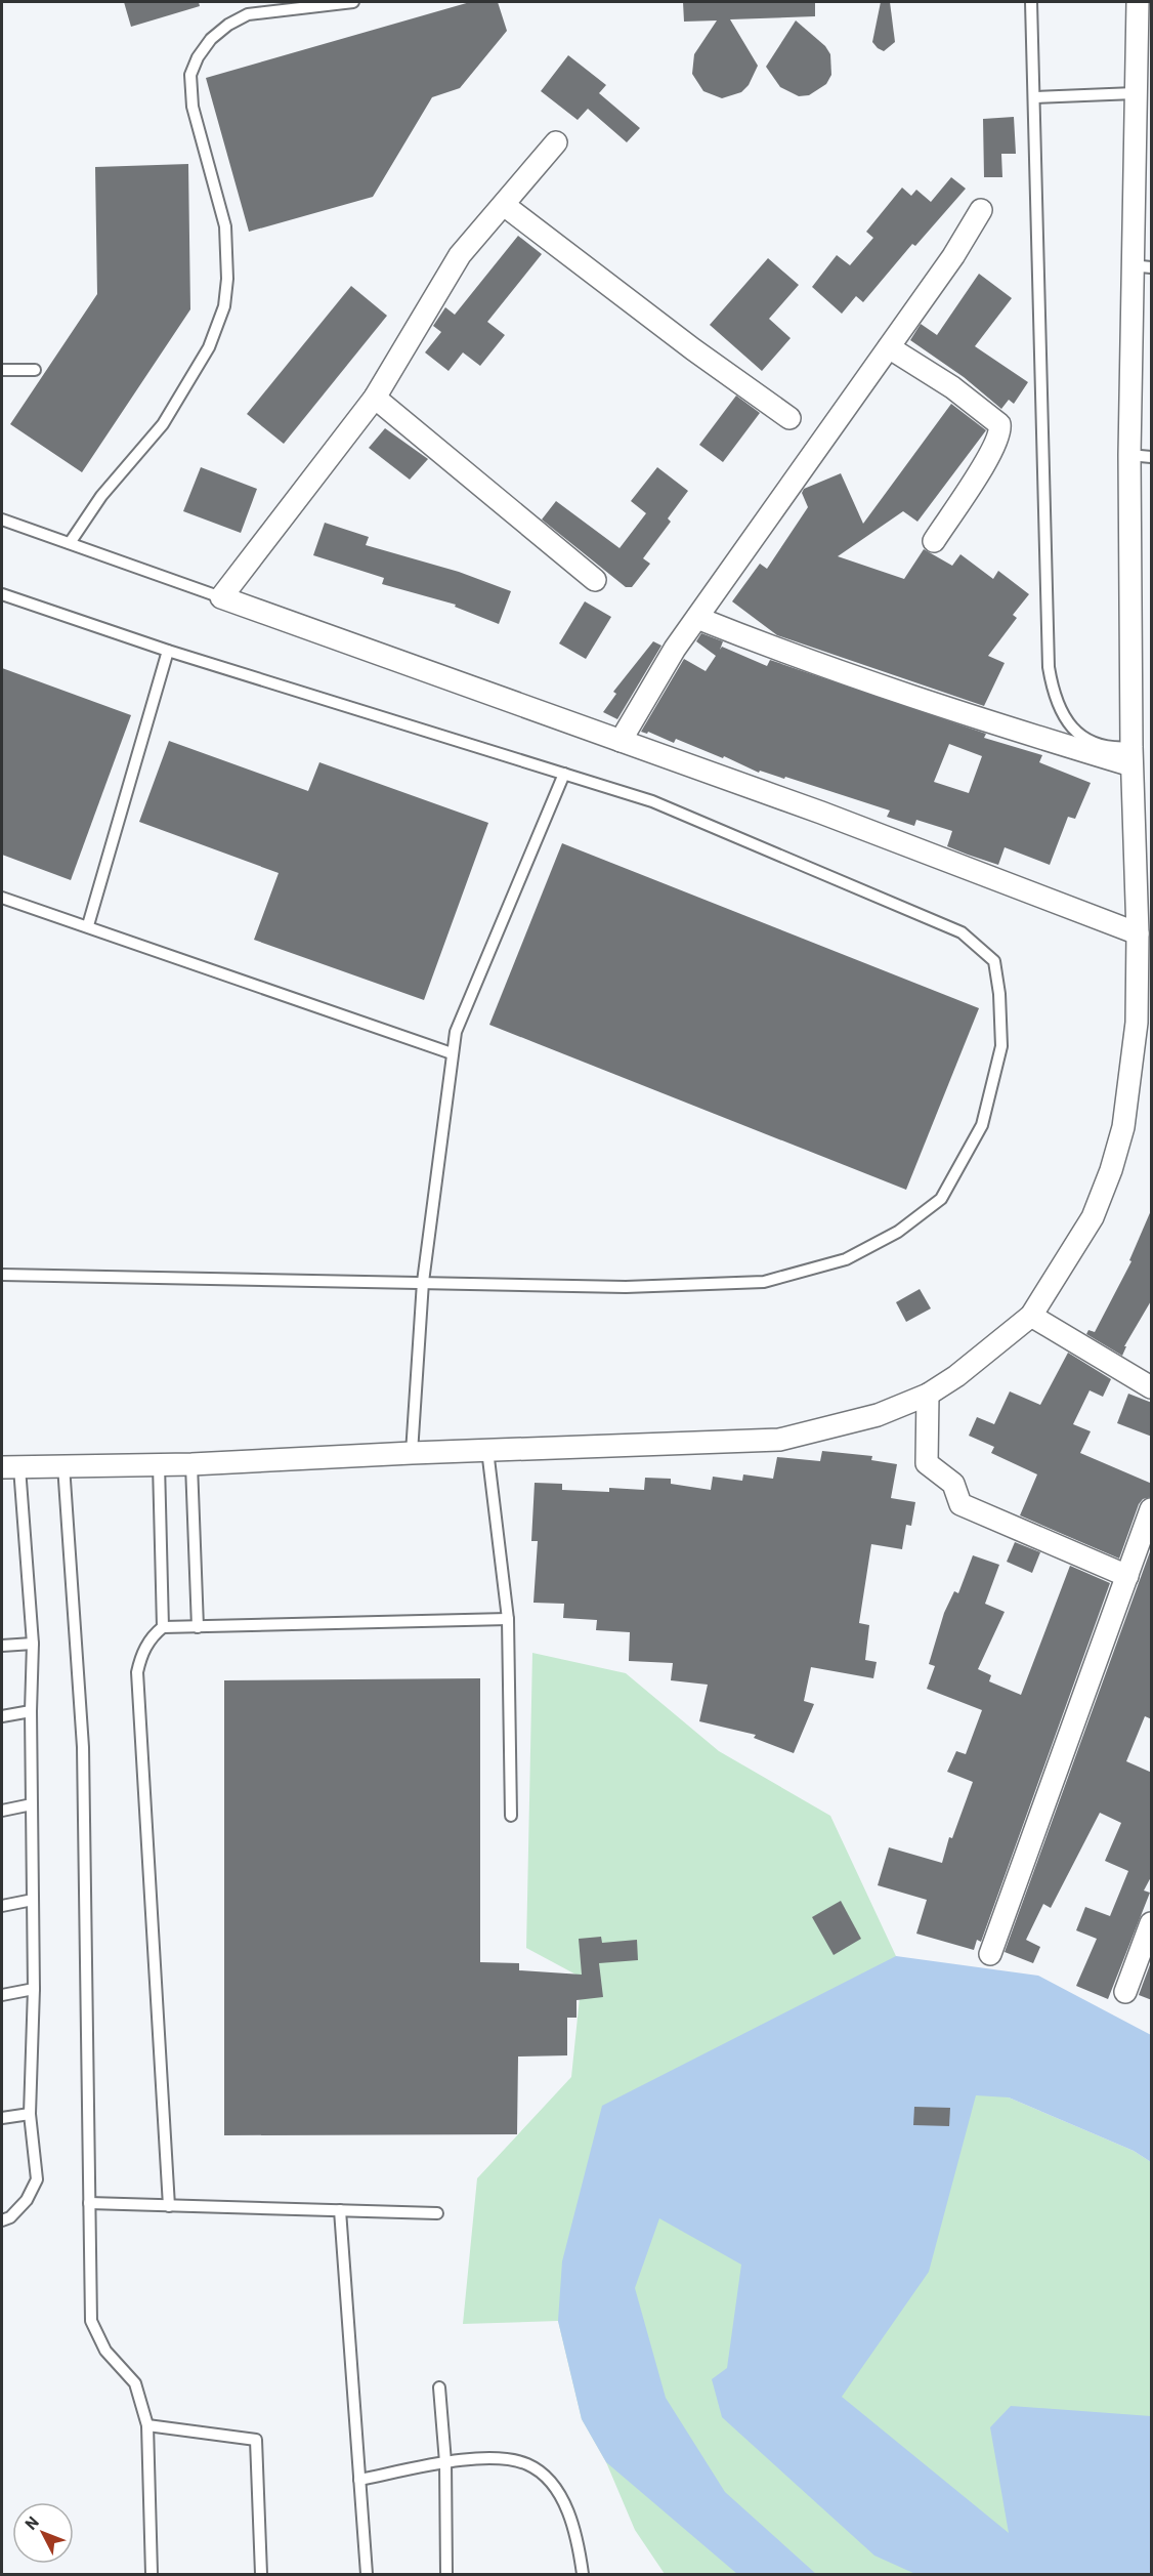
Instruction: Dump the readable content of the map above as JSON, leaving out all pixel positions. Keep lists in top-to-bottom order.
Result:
{
  "north": "top left"
}
